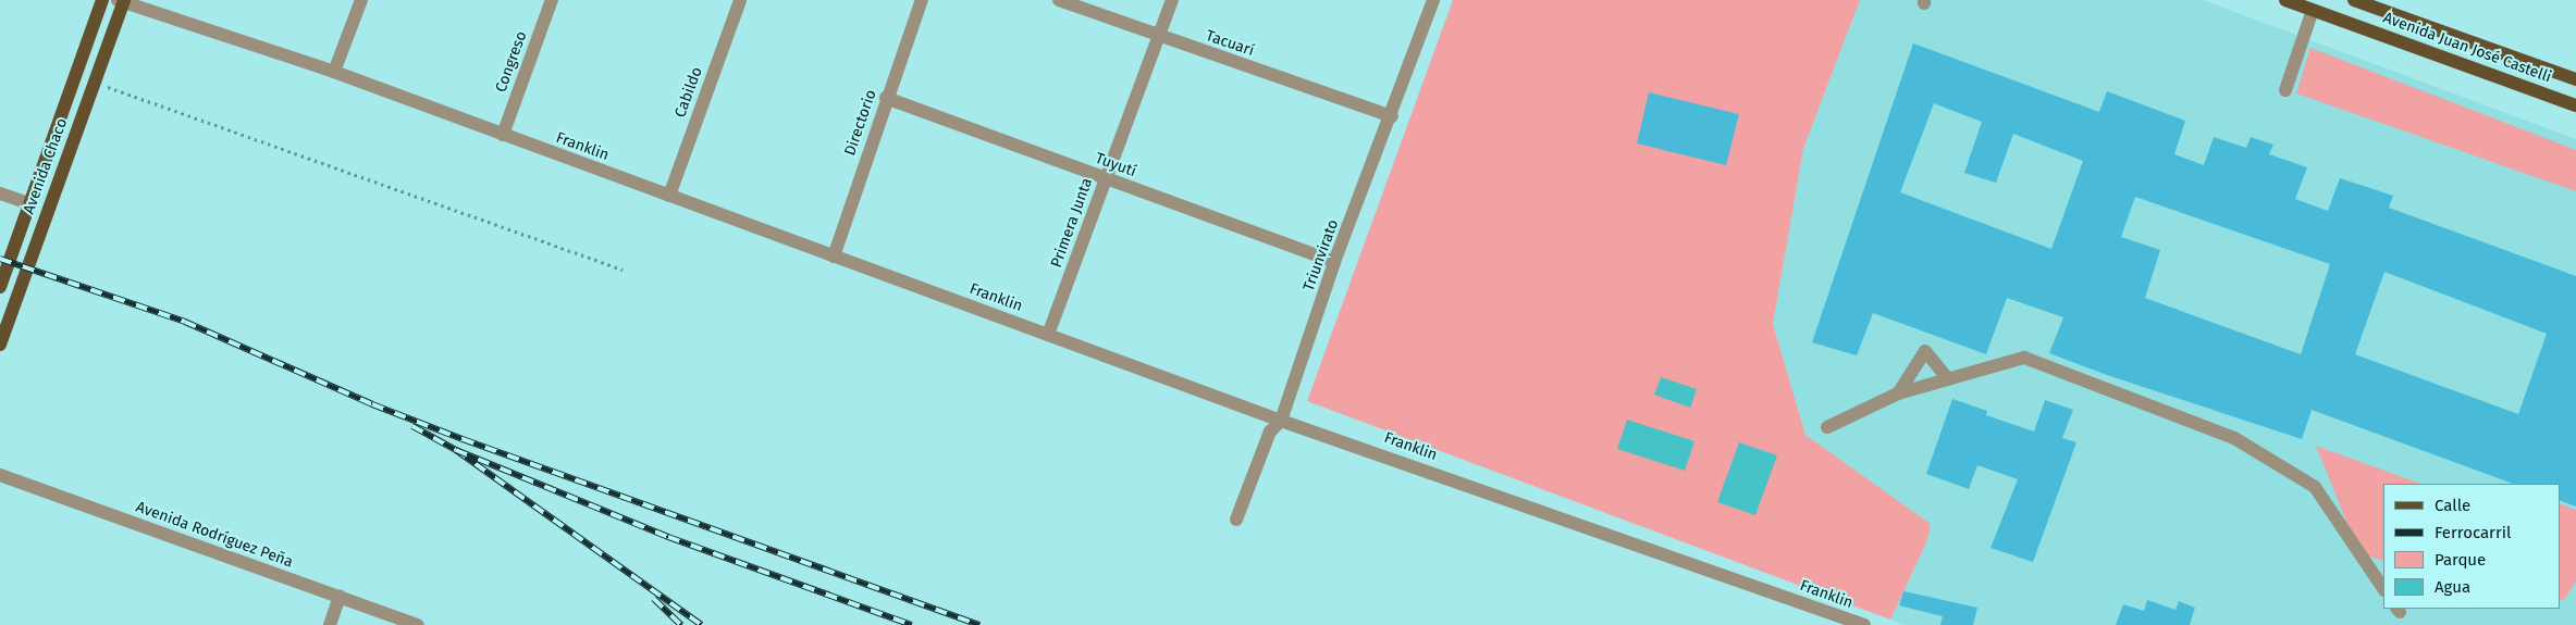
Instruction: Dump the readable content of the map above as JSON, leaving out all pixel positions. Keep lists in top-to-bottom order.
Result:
{
  "streets": {
    "main road": ["Avenida Juan José Castelli", "Avenida Chaco"],
    "street": [
      "Tacuarí",
      "Congreso",
      "Cabildo",
      "Directorio",
      "Franklin",
      "Tuyutí",
      "Primera Junta",
      "Triunvirato",
      "Avenida Rodríguez Peña"
    ]
  },
  "crossings": [
    ["Tacuarí", "Primera Junta"],
    ["Tacuarí", "Triunvirato"],
    ["Congreso", "Franklin"],
    ["Cabildo", "Franklin"],
    ["Directorio", "Franklin"],
    ["Directorio", "Tuyutí"],
    ["Franklin", "Avenida Chaco"],
    ["Franklin", "Primera Junta"],
    ["Franklin", "Triunvirato"],
    ["Tuyutí", "Primera Junta"],
    ["Tuyutí", "Triunvirato"]
  ],
  "legend": [
    "Calle",
    "Ferrocarril",
    "Parque",
    "Agua"
  ]
}
